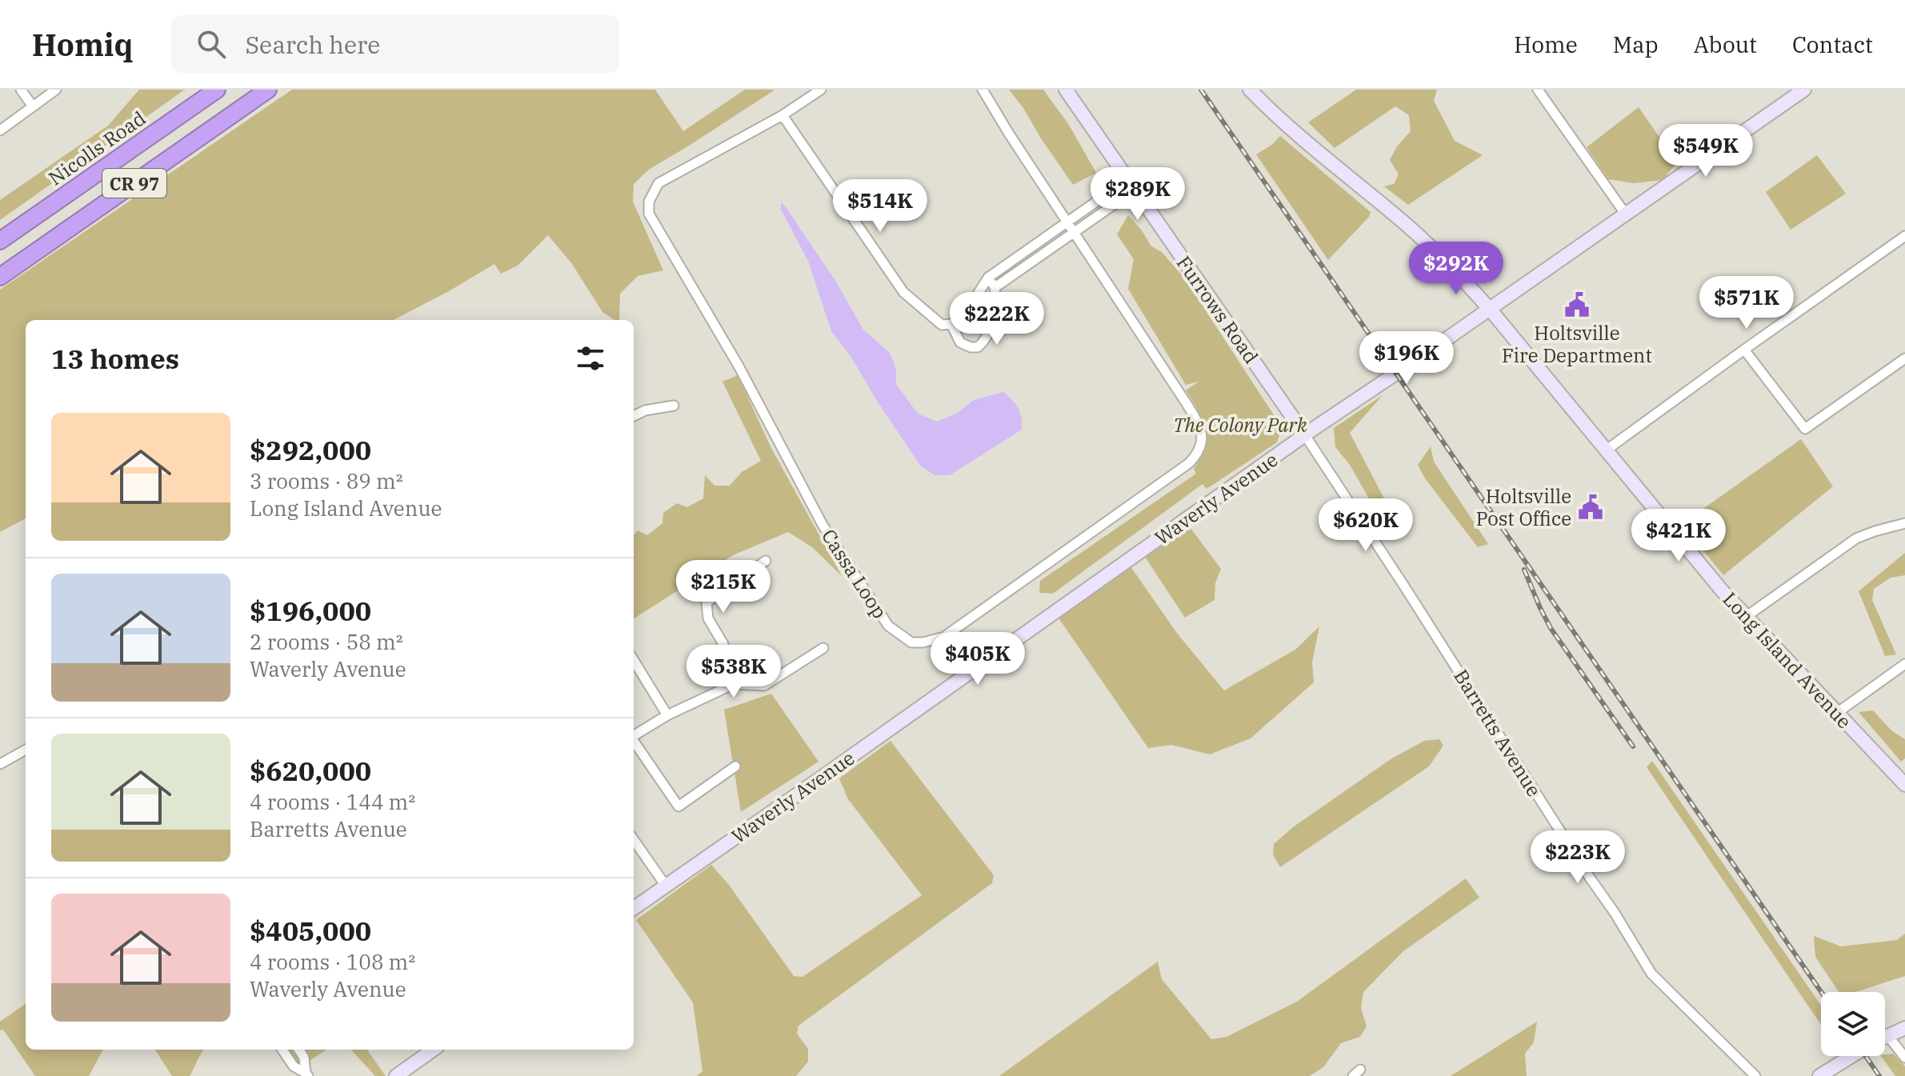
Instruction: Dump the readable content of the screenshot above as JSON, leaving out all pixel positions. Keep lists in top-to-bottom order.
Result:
{
  "streets": {
    "highway": ["Nicolls Road", "CR 97"],
    "street": [
      "Furrows Road",
      "Waverly Avenue",
      "Cassa Loop",
      "Long Island Avenue",
      "Barretts Avenue"
    ]
  },
  "crossings": [
    ["Furrows Road", "Waverly Avenue"],
    ["Furrows Road", "Barretts Avenue"],
    ["Waverly Avenue", "Long Island Avenue"],
    ["Waverly Avenue", "Barretts Avenue"]
  ],
  "parks": ["The Colony Park"],
  "places": {
    "public building": ["Holtsville Fire Department", "Holtsville Post Office"]
  },
  "page": {
    "header": "Homiq",
    "search": "Search here",
    "nav": [
      "Home",
      "Map",
      "About",
      "Contact"
    ],
    "price": [
      "$549K",
      "$289K",
      "$514K",
      "$292K",
      "$571K",
      "$222K",
      "$196K",
      "$620K",
      "$421K",
      "$215K",
      "$405K",
      "$538K",
      "$223K"
    ],
    "heading": "13 homes",
    "list": [
      {
        "name": "$292,000",
        "note": "3 rooms · 89 m² · Long Island Avenue"
      },
      {
        "name": "$196,000",
        "note": "2 rooms · 58 m² · Waverly Avenue"
      },
      {
        "name": "$620,000",
        "note": "4 rooms · 144 m² · Barretts Avenue"
      },
      {
        "name": "$405,000",
        "note": "4 rooms · 108 m² · Waverly Avenue"
      }
    ]
  }
}
